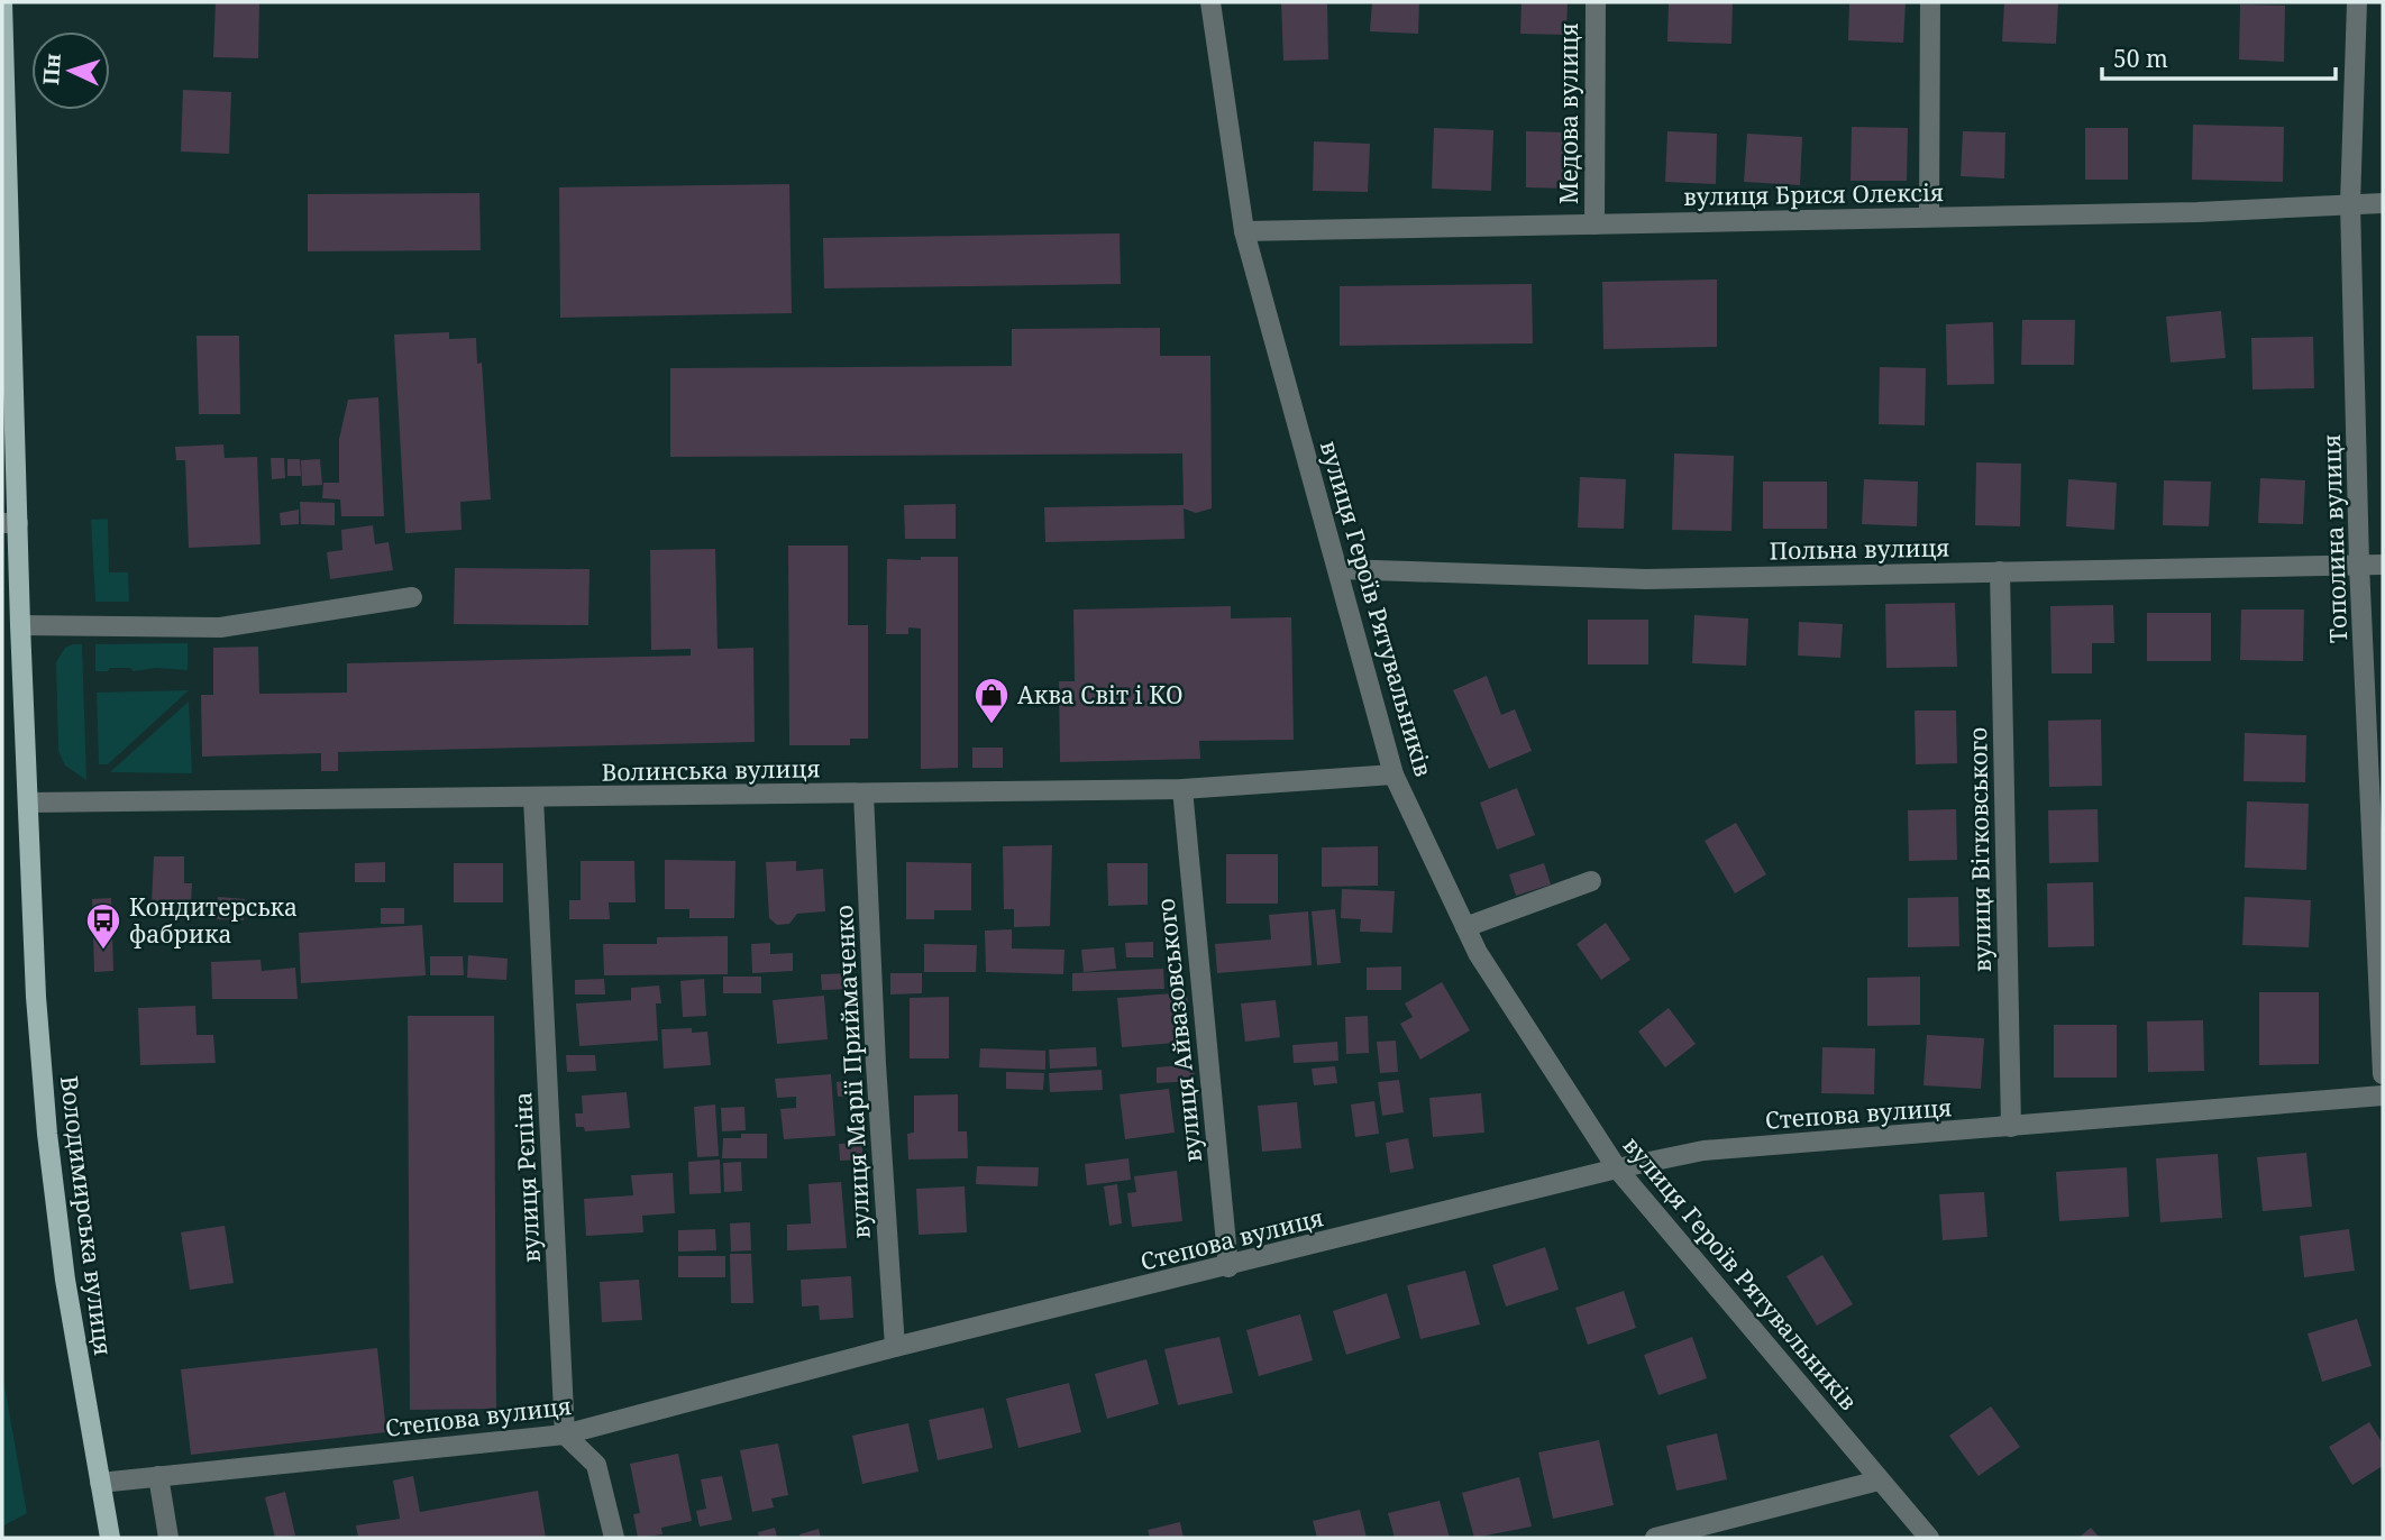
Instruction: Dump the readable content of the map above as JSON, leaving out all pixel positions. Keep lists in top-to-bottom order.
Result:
{
  "streets": {
    "main road": ["Володимирська вулиця"],
    "street": [
      "Медова вулиця",
      "вулиця Брися Олексія",
      "Тополина вулиця",
      "Польна вулиця",
      "вулиця Героїв Рятувальників",
      "Волинська вулиця",
      "вулиця Вітковського",
      "вулиця Айвазовського",
      "вулиця Марії Приймаченко",
      "Степова вулиця",
      "вулиця Рєпіна"
    ]
  },
  "crossings": [
    ["Медова вулиця", "вулиця Брися Олексія"],
    ["вулиця Брися Олексія", "Тополина вулиця"],
    ["вулиця Брися Олексія", "вулиця Героїв Рятувальників"],
    ["Тополина вулиця", "Польна вулиця"],
    ["Польна вулиця", "вулиця Героїв Рятувальників"],
    ["Польна вулиця", "вулиця Вітковського"],
    ["вулиця Героїв Рятувальників", "Волинська вулиця"],
    ["вулиця Героїв Рятувальників", "Степова вулиця"],
    ["Волинська вулиця", "вулиця Айвазовського"],
    ["Волинська вулиця", "вулиця Марії Приймаченко"],
    ["Волинська вулиця", "вулиця Рєпіна"],
    ["Волинська вулиця", "Володимирська вулиця"],
    ["вулиця Вітковського", "Степова вулиця"],
    ["вулиця Айвазовського", "Степова вулиця"],
    ["вулиця Марії Приймаченко", "Степова вулиця"],
    ["Степова вулиця", "вулиця Рєпіна"],
    ["Степова вулиця", "Володимирська вулиця"]
  ],
  "places": {
    "shop": ["Аква Світ і КО"],
    "bus stop": ["Кондитерська фабрика"]
  },
  "scale_bar": "50 m",
  "north": "left"
}
